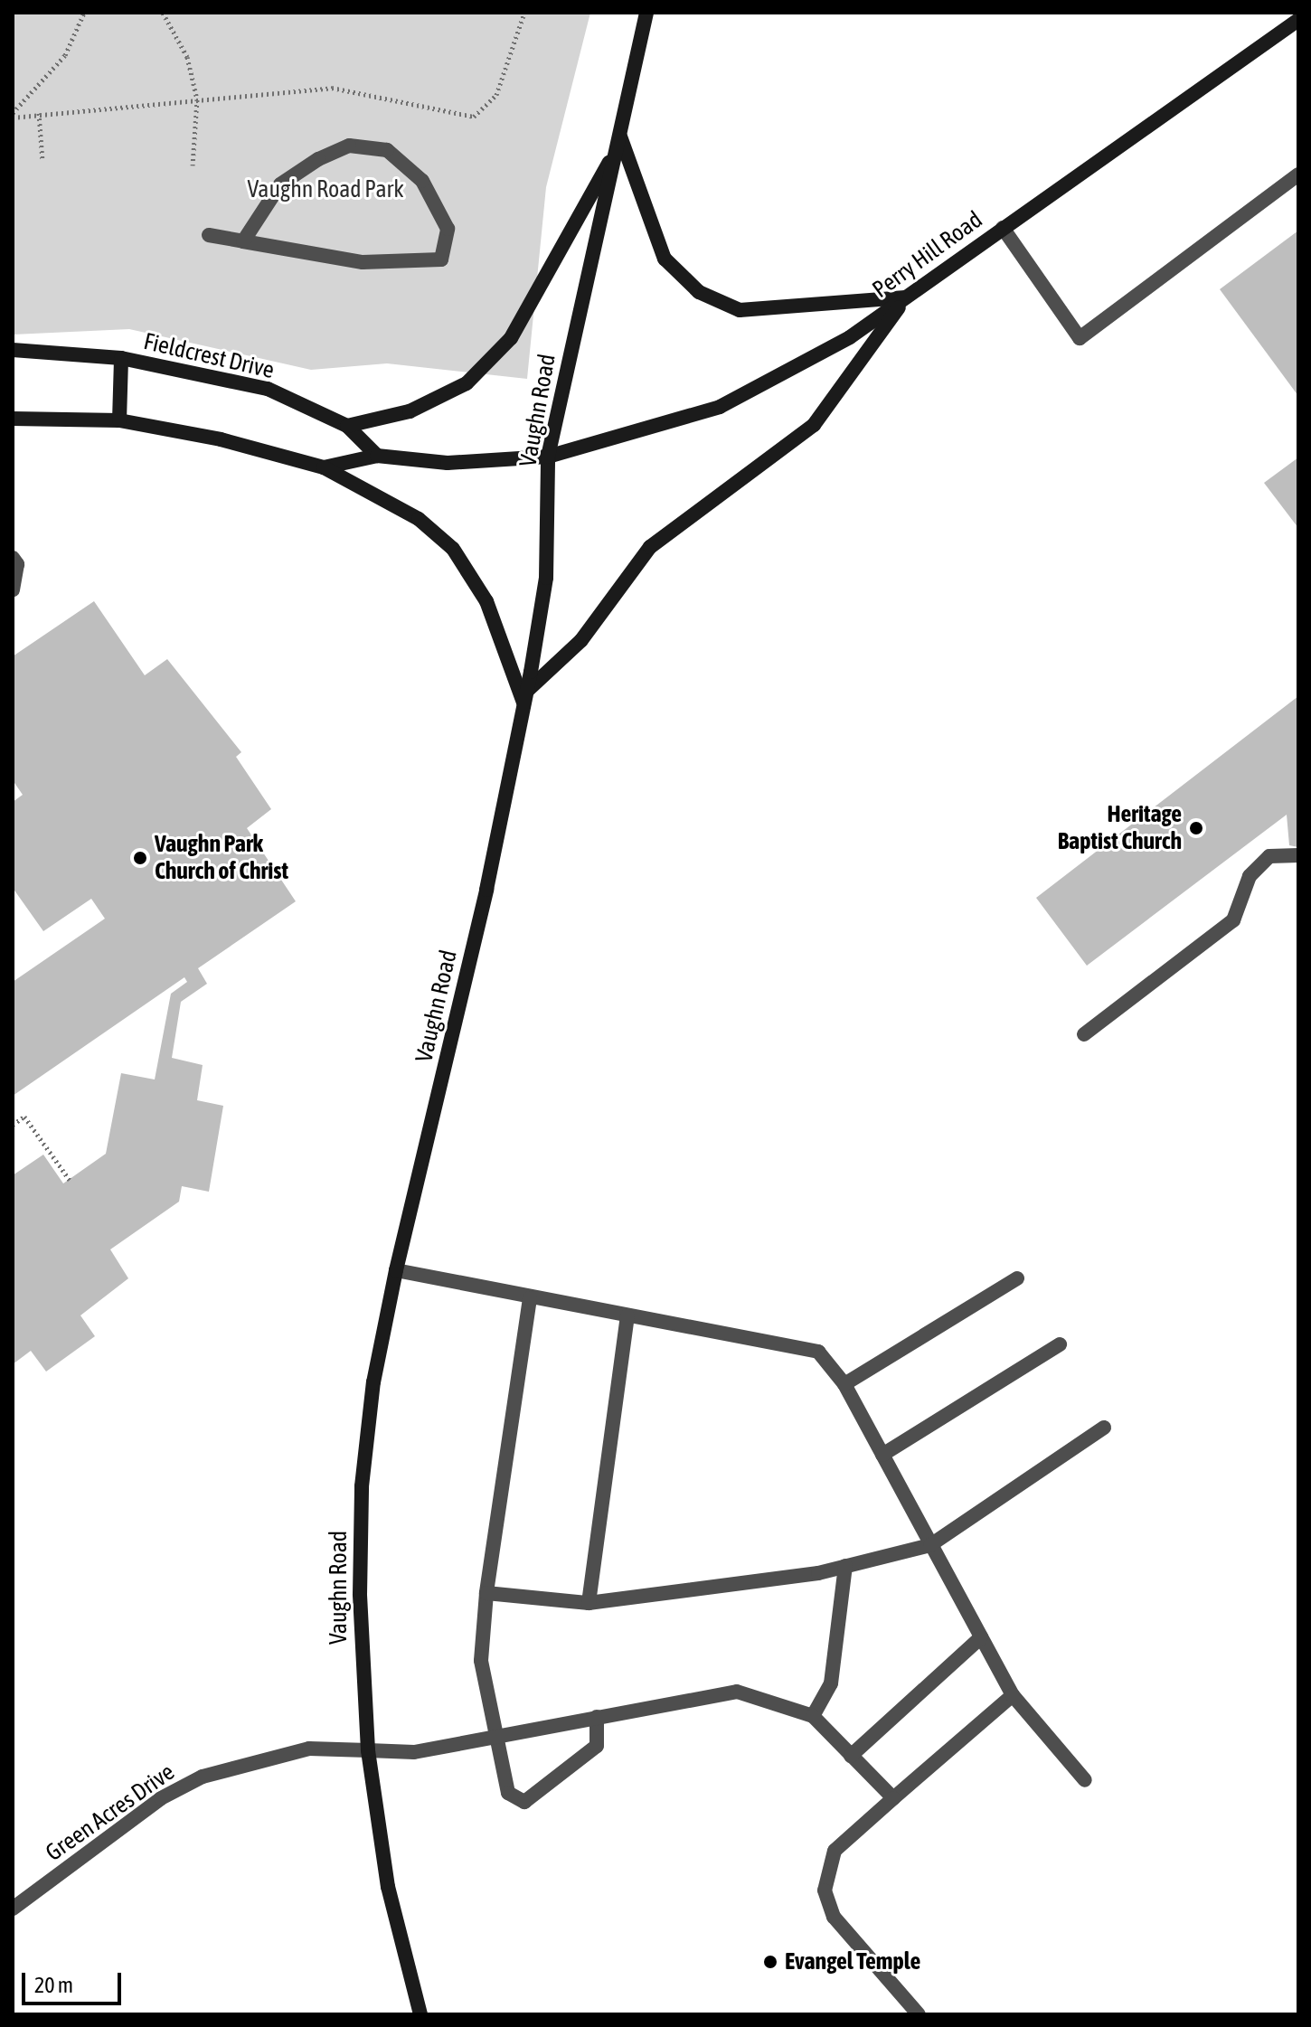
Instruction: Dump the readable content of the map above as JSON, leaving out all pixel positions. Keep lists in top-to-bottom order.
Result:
{
  "streets": {
    "main road": ["Perry Hill Road", "Fieldcrest Drive", "Vaughn Road"],
    "street": ["Green Acres Drive"]
  },
  "crossings": [
    ["Perry Hill Road", "Vaughn Road"],
    ["Vaughn Road", "Green Acres Drive"]
  ],
  "parks": ["Vaughn Road Park"],
  "places": ["Heritage Baptist Church", "Vaughn Park Church of Christ", "Evangel Temple"],
  "scale_bar": "20 m"
}
